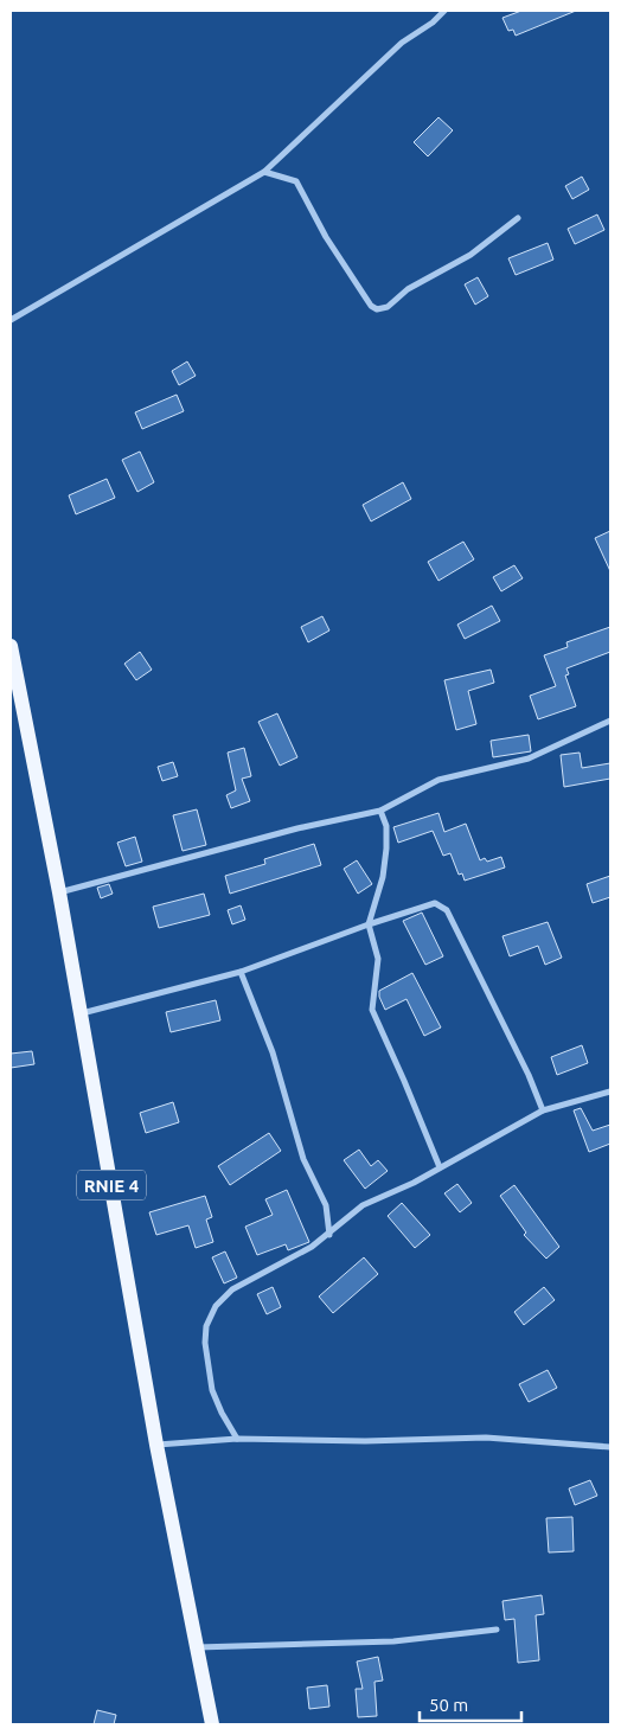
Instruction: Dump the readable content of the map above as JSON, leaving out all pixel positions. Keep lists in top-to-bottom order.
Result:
{
  "streets": {
    "main road": ["RNIE 4"]
  },
  "scale_bar": "50 m"
}
